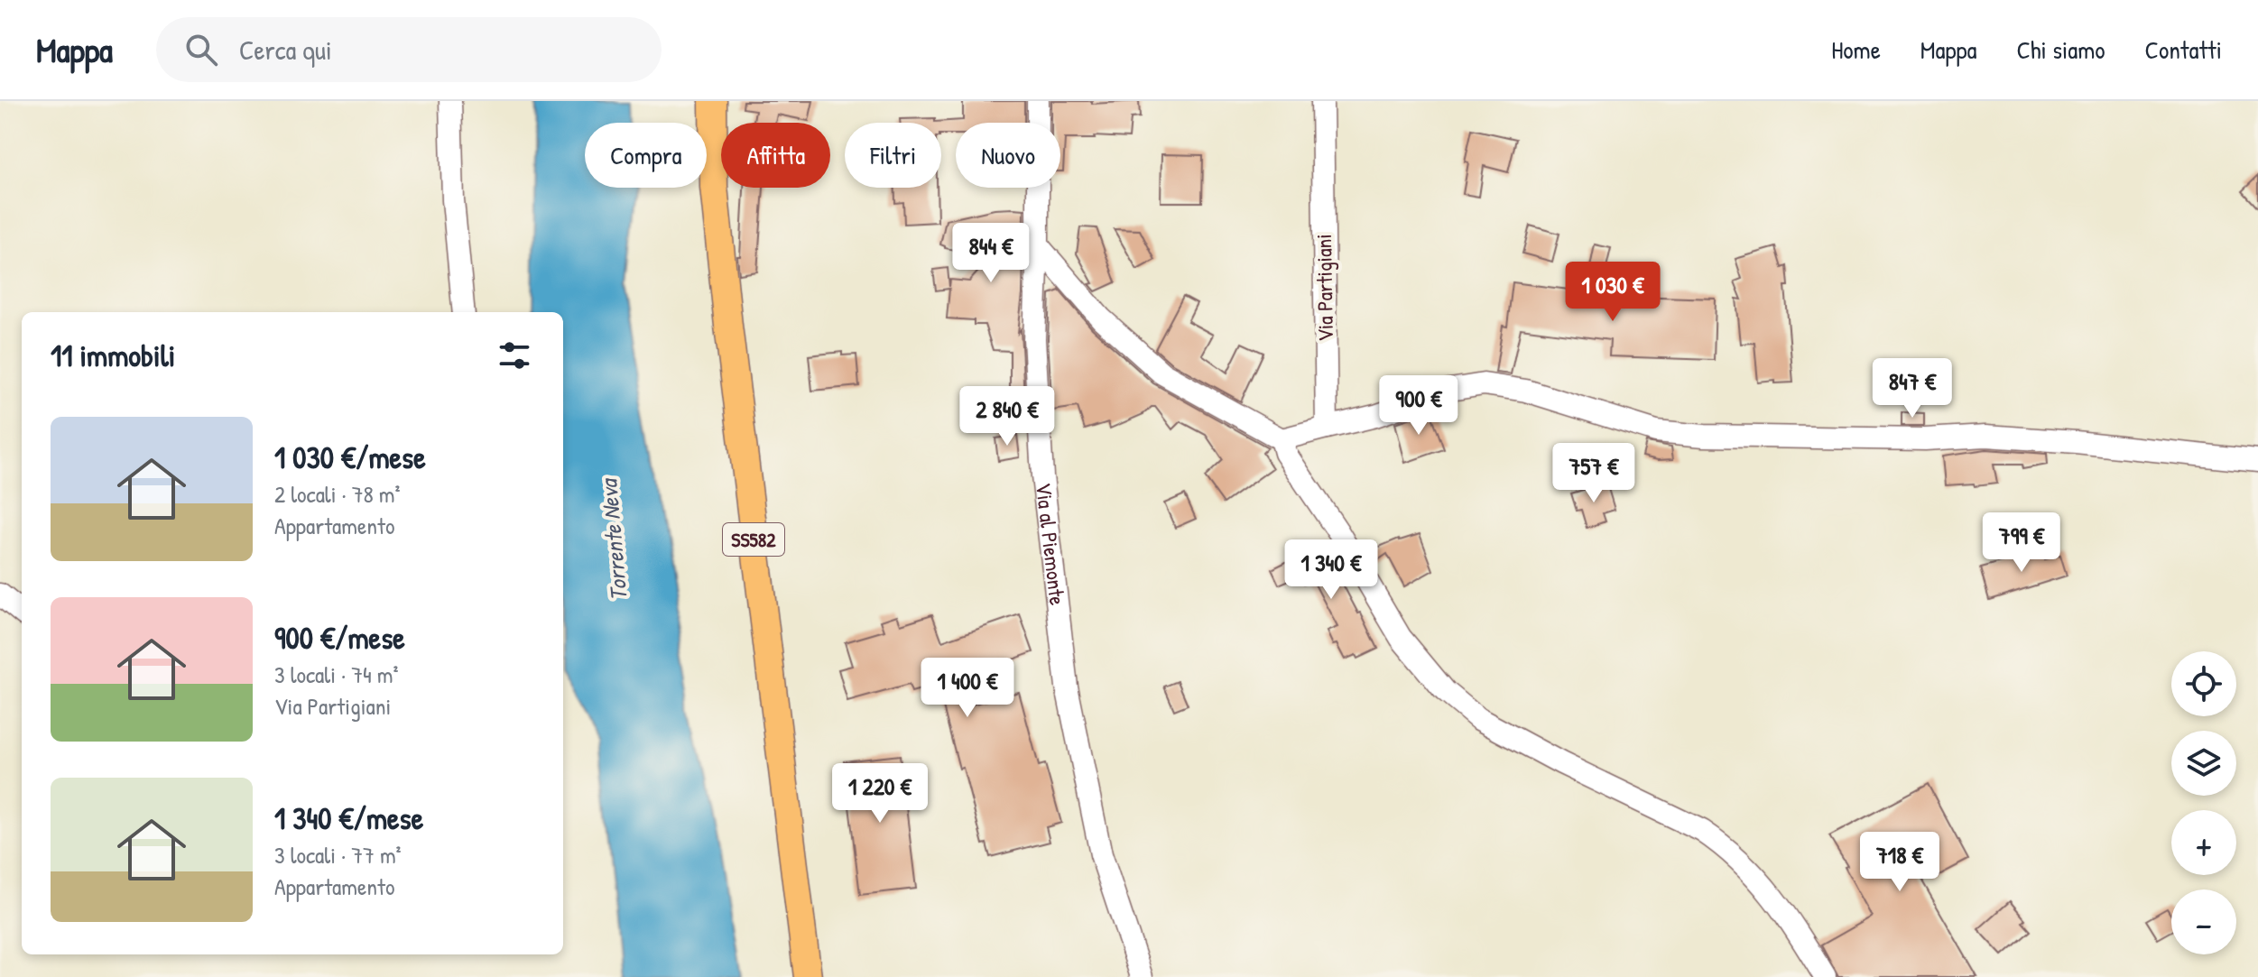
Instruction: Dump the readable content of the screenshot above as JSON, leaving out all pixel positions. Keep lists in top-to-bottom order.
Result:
{
  "streets": {
    "main road": ["SS582"],
    "street": ["Via Partigiani", "Via al Piemonte"]
  },
  "water": ["Torrente Neva"],
  "page": {
    "header": "Mappa",
    "search": "Cerca qui",
    "nav": [
      "Home",
      "Mappa",
      "Chi siamo",
      "Contatti"
    ],
    "chip": [
      "Compra",
      "Affitta",
      "Filtri",
      "Nuovo"
    ],
    "price": [
      "844 €",
      "1 030 €",
      "847 €",
      "900 €",
      "2 840 €",
      "757 €",
      "799 €",
      "1 340 €",
      "1 400 €",
      "1 220 €",
      "718 €"
    ],
    "heading": "11 immobili",
    "list": [
      {
        "name": "1 030 €/mese",
        "note": "2 locali · 78 m² · Appartamento"
      },
      {
        "name": "900 €/mese",
        "note": "3 locali · 74 m² · Via Partigiani"
      },
      {
        "name": "1 340 €/mese",
        "note": "3 locali · 77 m² · Appartamento"
      }
    ],
    "map_buttons": ["+", "−"]
  }
}
